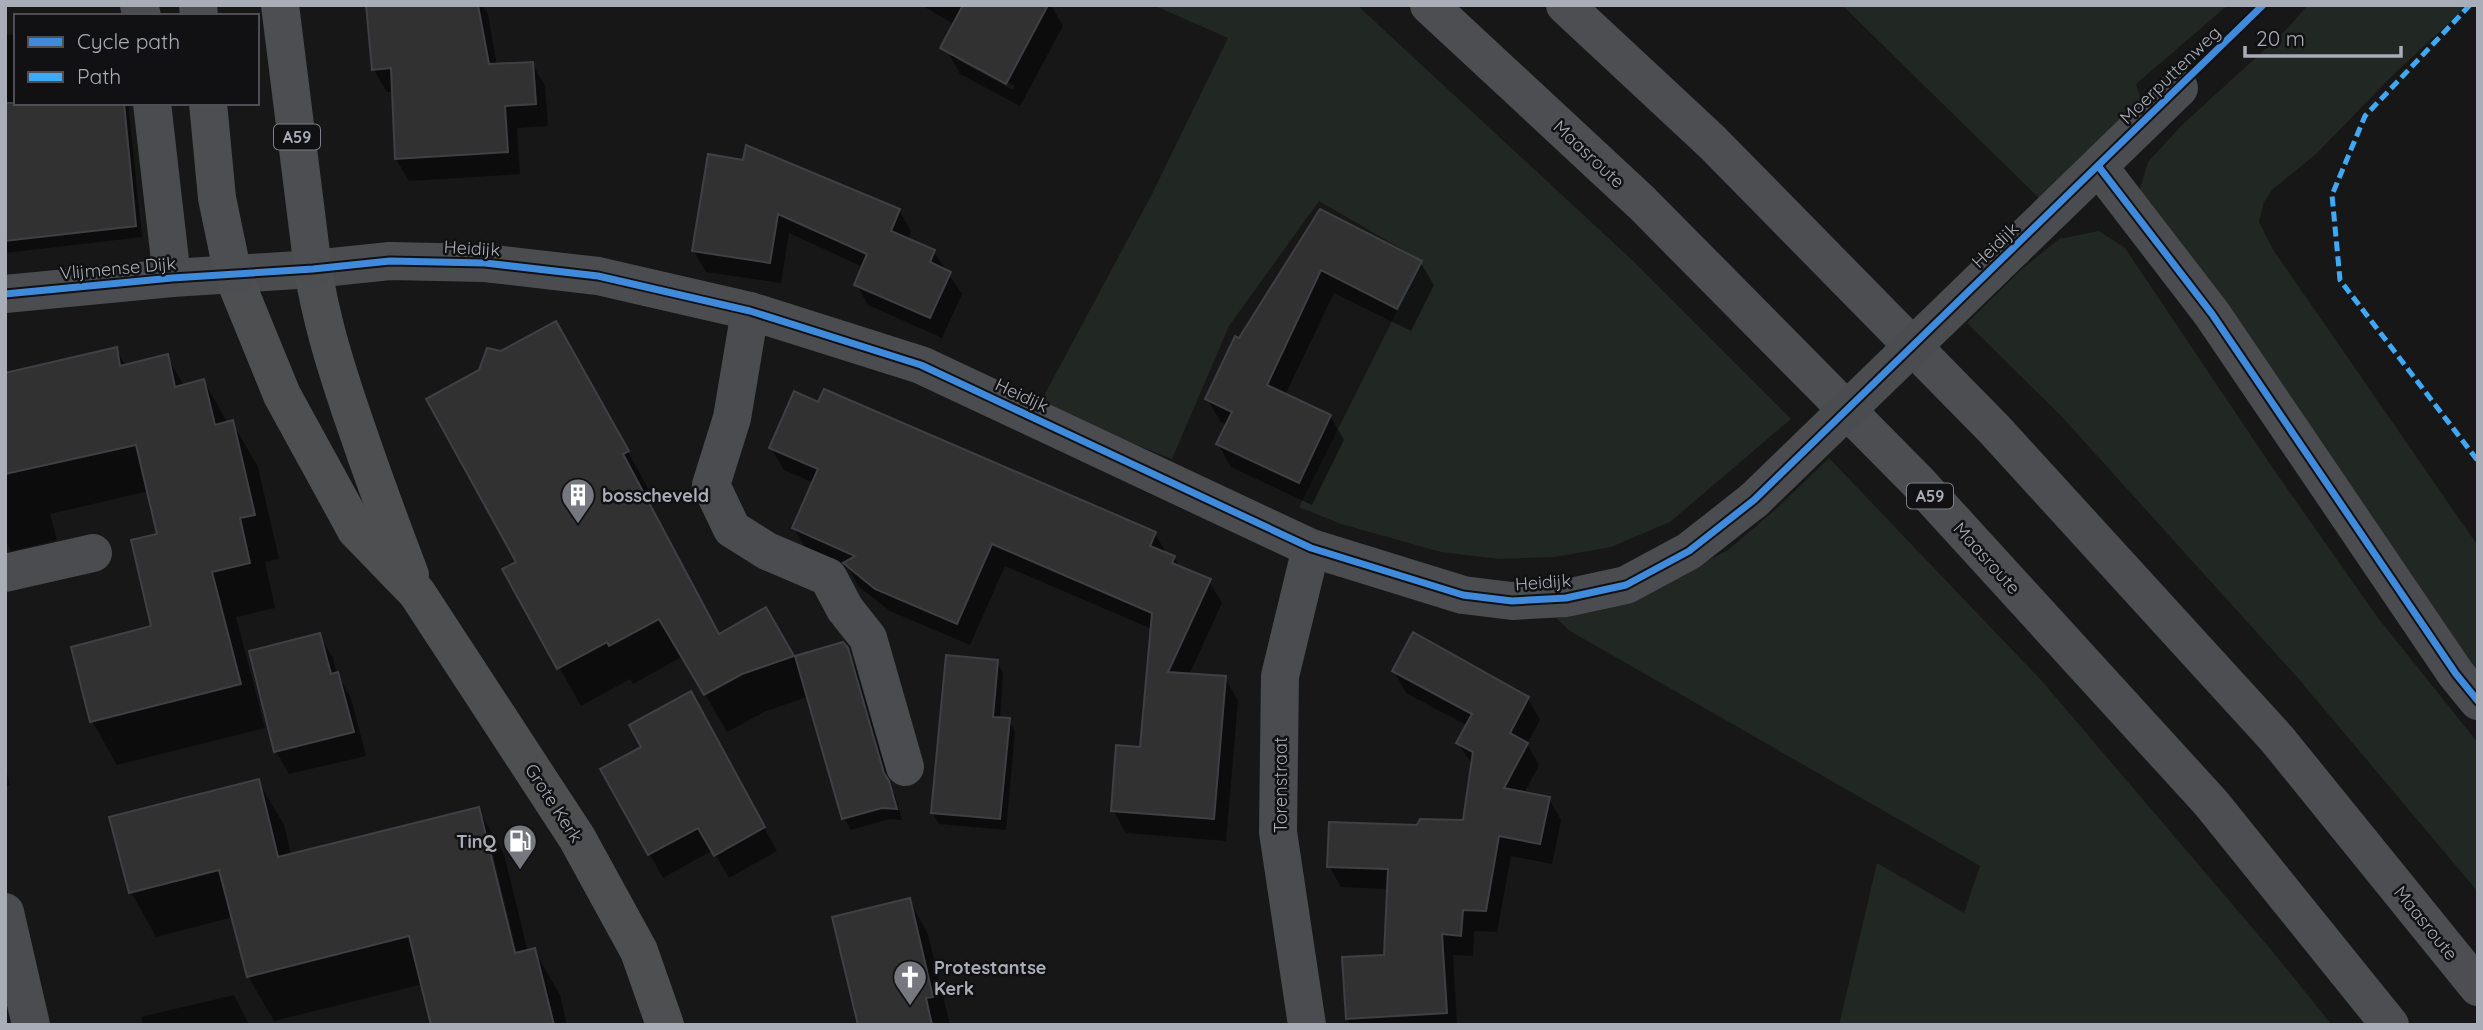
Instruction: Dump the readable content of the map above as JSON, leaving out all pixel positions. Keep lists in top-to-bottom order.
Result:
{
  "streets": {
    "highway": ["A59", "Maasroute"],
    "main road": ["Grote Kerk"],
    "street": [
      "Moerputtenweg",
      "Heidijk",
      "Vlijmense Dijk",
      "Torenstraat"
    ]
  },
  "crossings": [
    ["Moerputtenweg", "Heidijk"],
    ["A59", "Heidijk"],
    ["A59", "Grote Kerk"],
    ["Heidijk", "Vlijmense Dijk"],
    ["Heidijk", "Torenstraat"],
    ["Heidijk", "Grote Kerk"],
    ["Vlijmense Dijk", "Grote Kerk"]
  ],
  "places": {
    "building": ["bosscheveld"],
    "fuel station": ["TinQ"],
    "church": ["Protestantse Kerk"]
  },
  "legend": ["Cycle path", "Path"],
  "scale_bar": "20 m"
}
